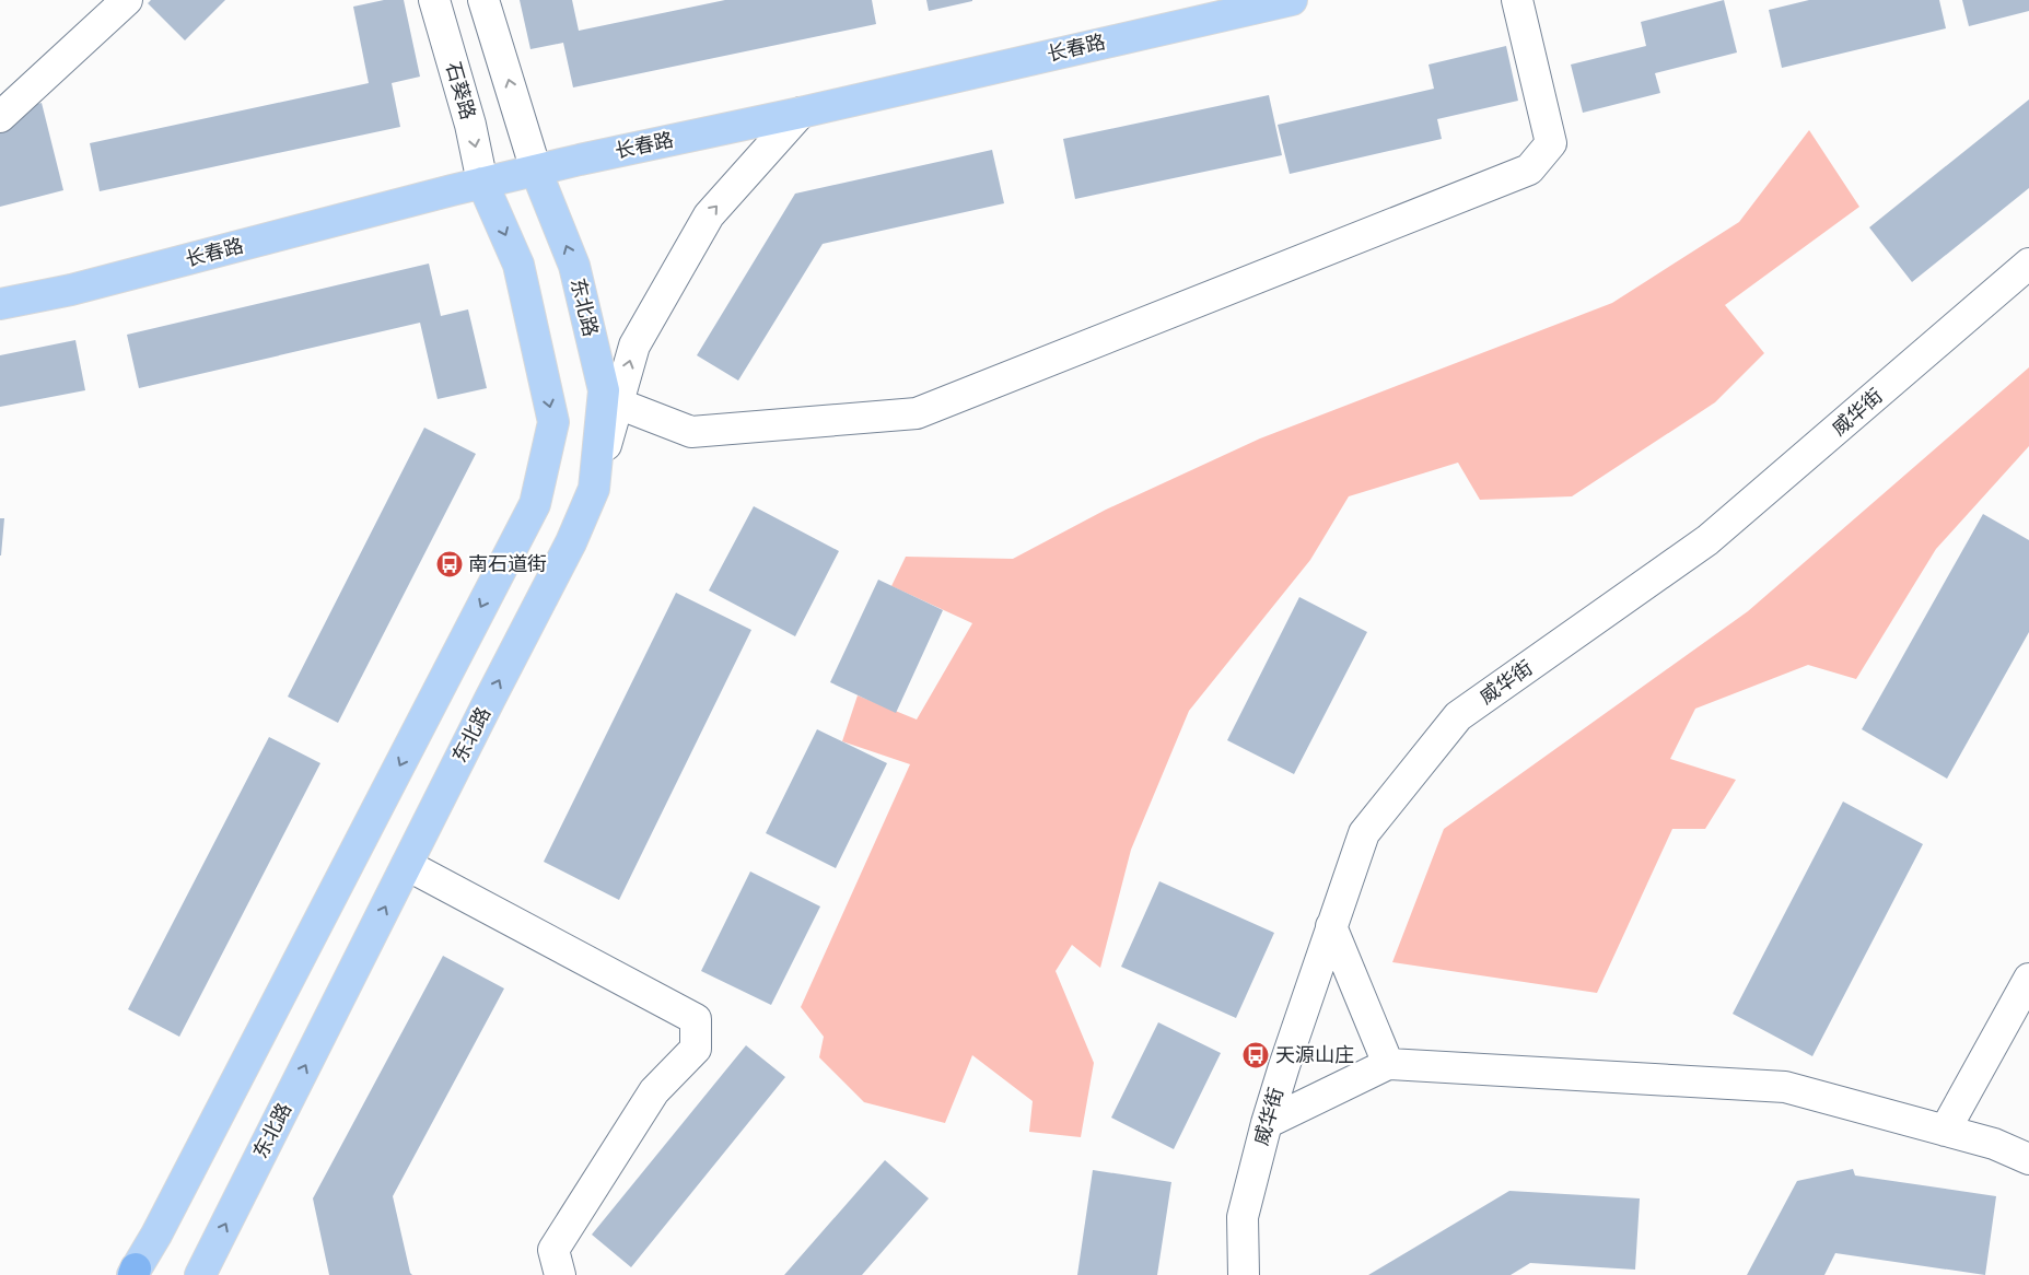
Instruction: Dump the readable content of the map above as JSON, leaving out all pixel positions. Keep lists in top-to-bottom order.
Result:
{
  "streets": {
    "main road": ["长春路", "东北路"],
    "street": ["石葵路", "威华街"]
  },
  "crossings": [
    ["长春路", "石葵路"],
    ["长春路", "东北路"]
  ],
  "places": {
    "bus stop": ["南石道街", "天源山庄"]
  }
}
